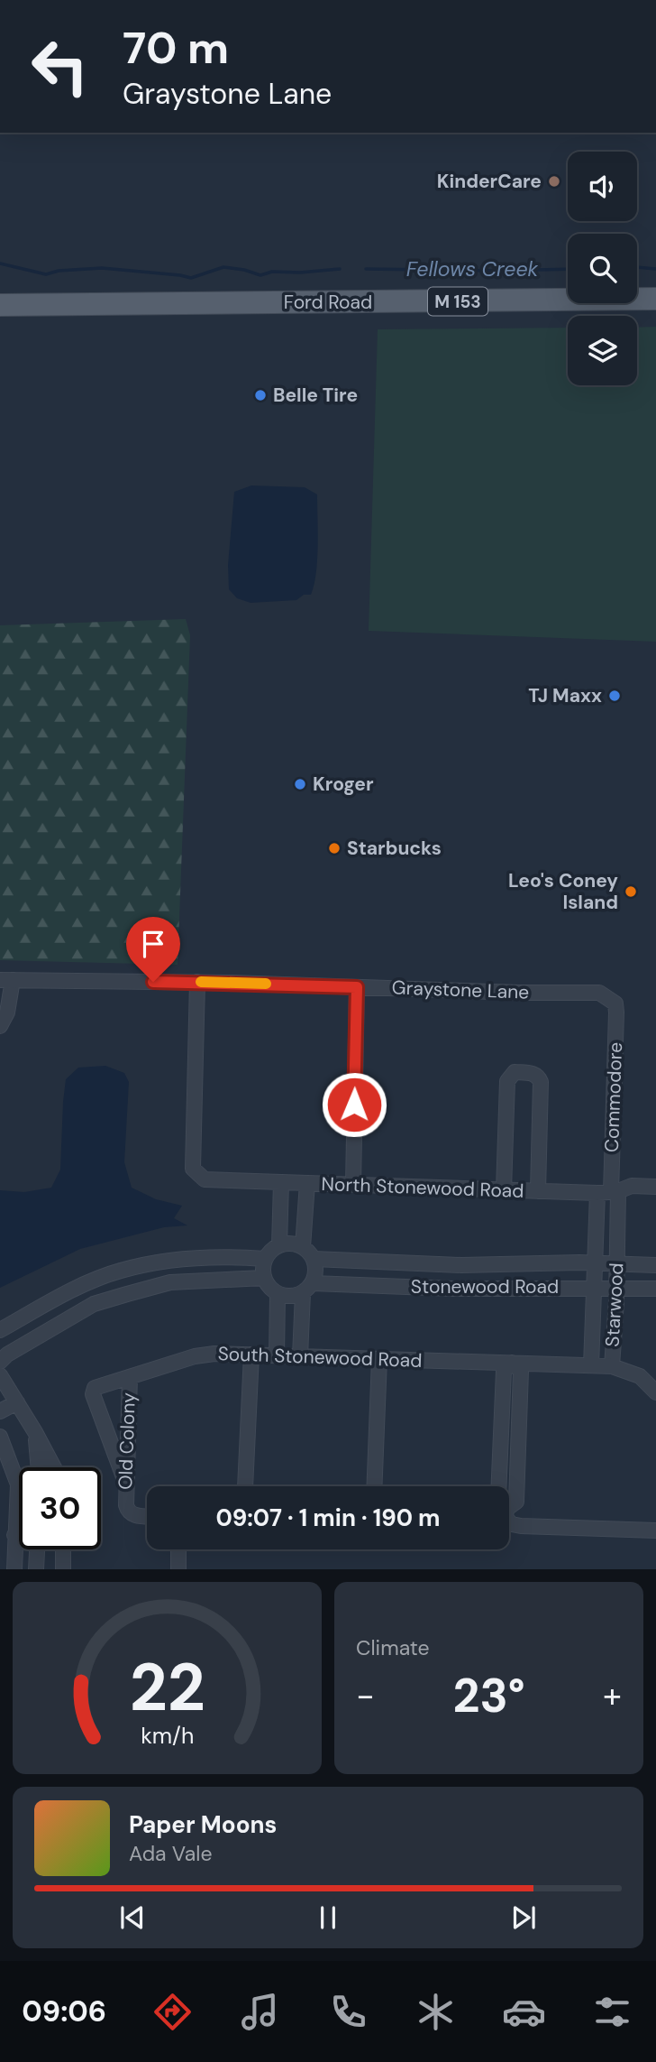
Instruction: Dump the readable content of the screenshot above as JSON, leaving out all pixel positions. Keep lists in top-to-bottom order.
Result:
{
  "streets": {
    "main road": ["M 153", "Ford Road"],
    "street": [
      "Graystone Lane",
      "Commodore",
      "North Stonewood Road",
      "Stonewood Road",
      "Starwood",
      "South Stonewood Road",
      "Old Colony"
    ]
  },
  "crossings": [
    ["Graystone Lane", "Commodore"],
    ["Graystone Lane", "North Stonewood Road"],
    ["Commodore", "North Stonewood Road"],
    ["Commodore", "Starwood"],
    ["North Stonewood Road", "Starwood"],
    ["Stonewood Road", "Starwood"],
    ["Starwood", "South Stonewood Road"],
    ["South Stonewood Road", "Old Colony"]
  ],
  "water": ["Fellows Creek"],
  "places": [
    "KinderCare",
    "Belle Tire",
    "TJ Maxx",
    "Kroger",
    "Starbucks",
    "Leo's Coney Island"
  ],
  "page": {
    "turn": ["70 m", "Graystone Lane"],
    "limit": "30",
    "trip": "09:07 · 1 min · 190 m",
    "tile": "Climate",
    "heat": ["−", "23°", "+"],
    "song": ["Paper Moons", "Ada Vale"],
    "tabs": "09:06",
    "gauge": ["22", "km/h"]
  }
}
